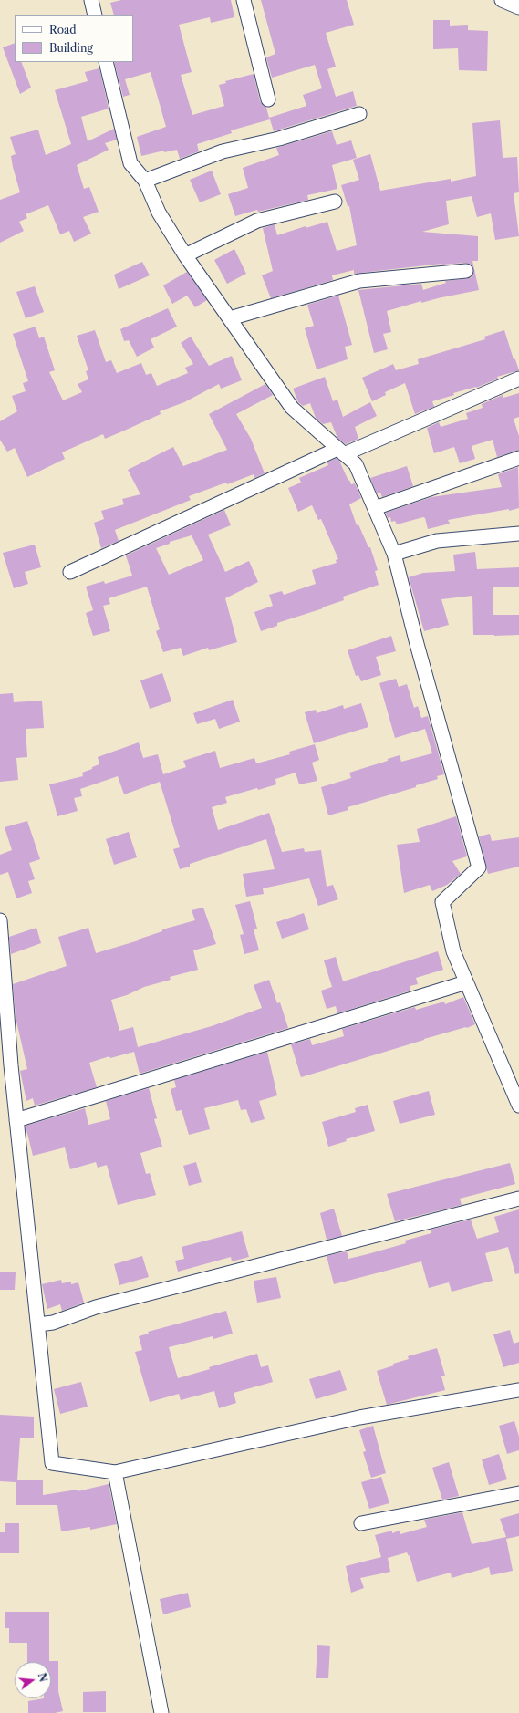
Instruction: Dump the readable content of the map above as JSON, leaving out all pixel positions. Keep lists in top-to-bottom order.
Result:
{
  "legend": ["Road", "Building"],
  "north": "right"
}
